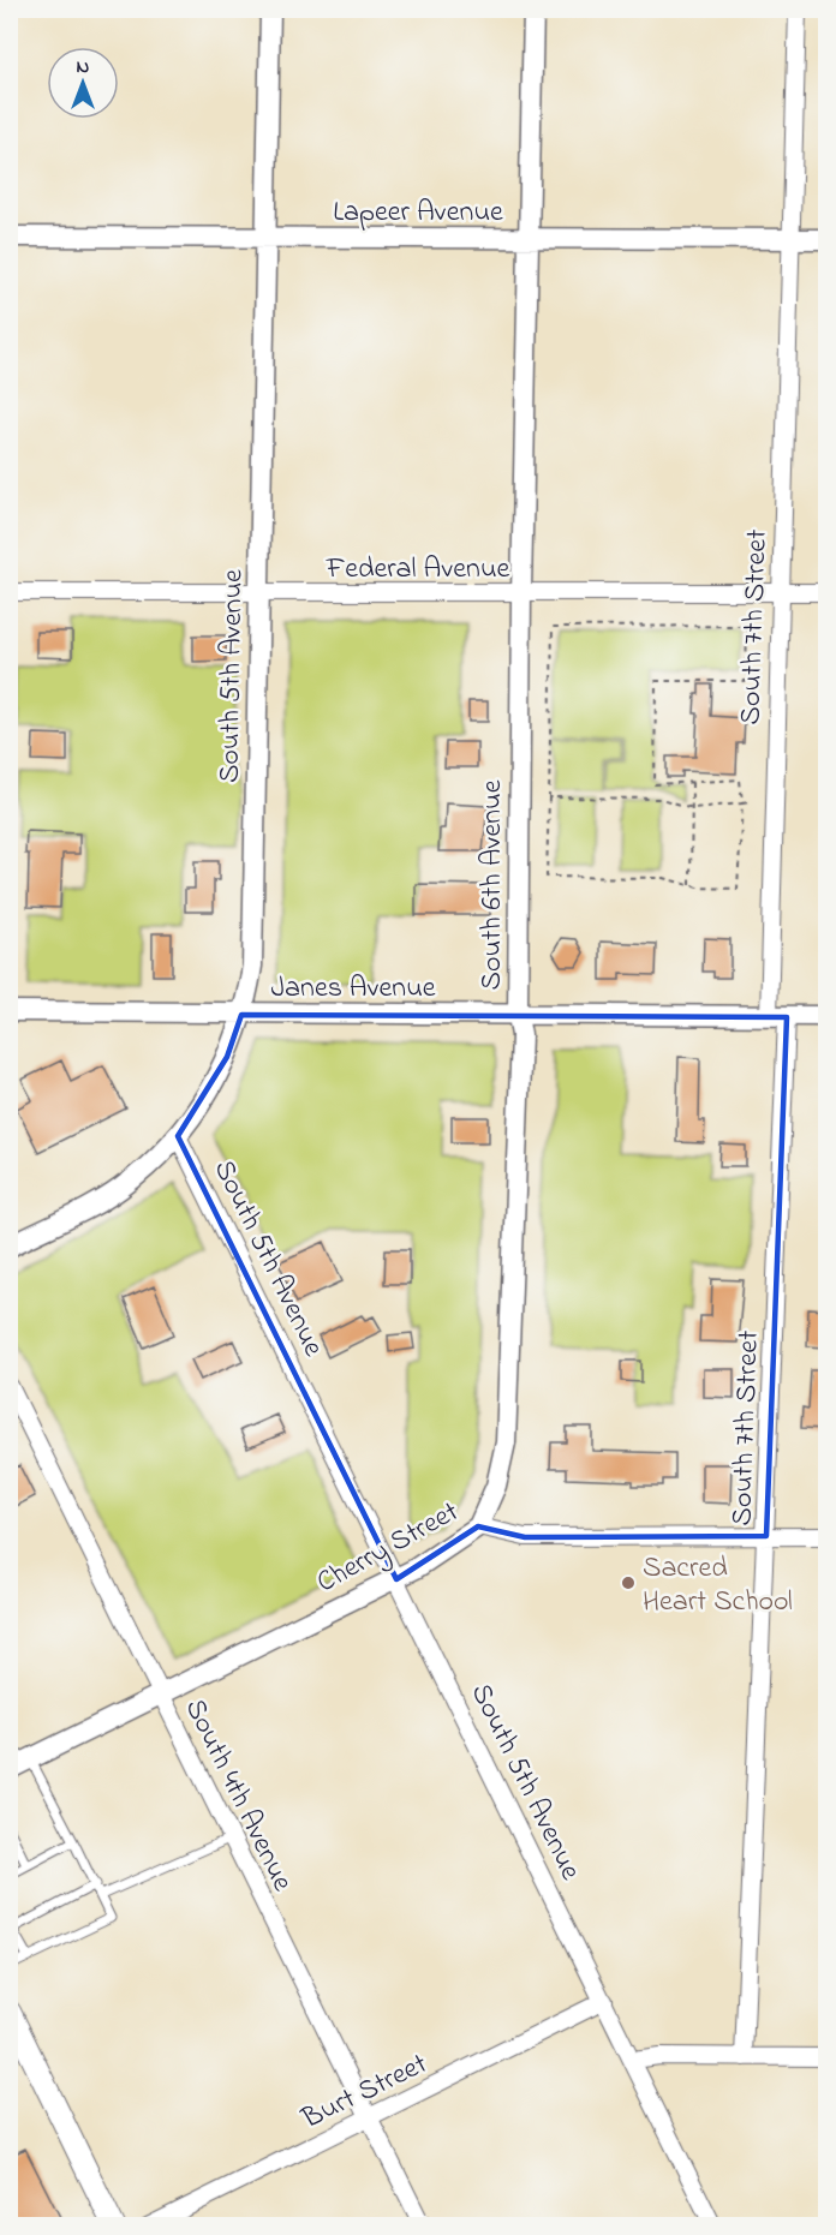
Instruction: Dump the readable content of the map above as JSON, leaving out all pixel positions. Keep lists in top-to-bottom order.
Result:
{
  "streets": {
    "street": [
      "Lapeer Avenue",
      "Federal Avenue",
      "South 7th Street",
      "South 5th Avenue",
      "South 6th Avenue",
      "Janes Avenue",
      "Cherry Street",
      "South 4th Avenue",
      "Burt Street"
    ]
  },
  "crossings": [
    ["Lapeer Avenue", "South 7th Street"],
    ["Lapeer Avenue", "South 5th Avenue"],
    ["Lapeer Avenue", "South 6th Avenue"],
    ["Federal Avenue", "South 7th Street"],
    ["Federal Avenue", "South 5th Avenue"],
    ["Federal Avenue", "South 6th Avenue"],
    ["South 7th Street", "Janes Avenue"],
    ["South 7th Street", "Cherry Street"],
    ["South 5th Avenue", "Janes Avenue"],
    ["South 5th Avenue", "Cherry Street"],
    ["South 5th Avenue", "Burt Street"],
    ["South 6th Avenue", "Janes Avenue"],
    ["South 6th Avenue", "Cherry Street"],
    ["Cherry Street", "South 4th Avenue"],
    ["South 4th Avenue", "Burt Street"]
  ],
  "places": ["Sacred Heart School"],
  "north": "top"
}
